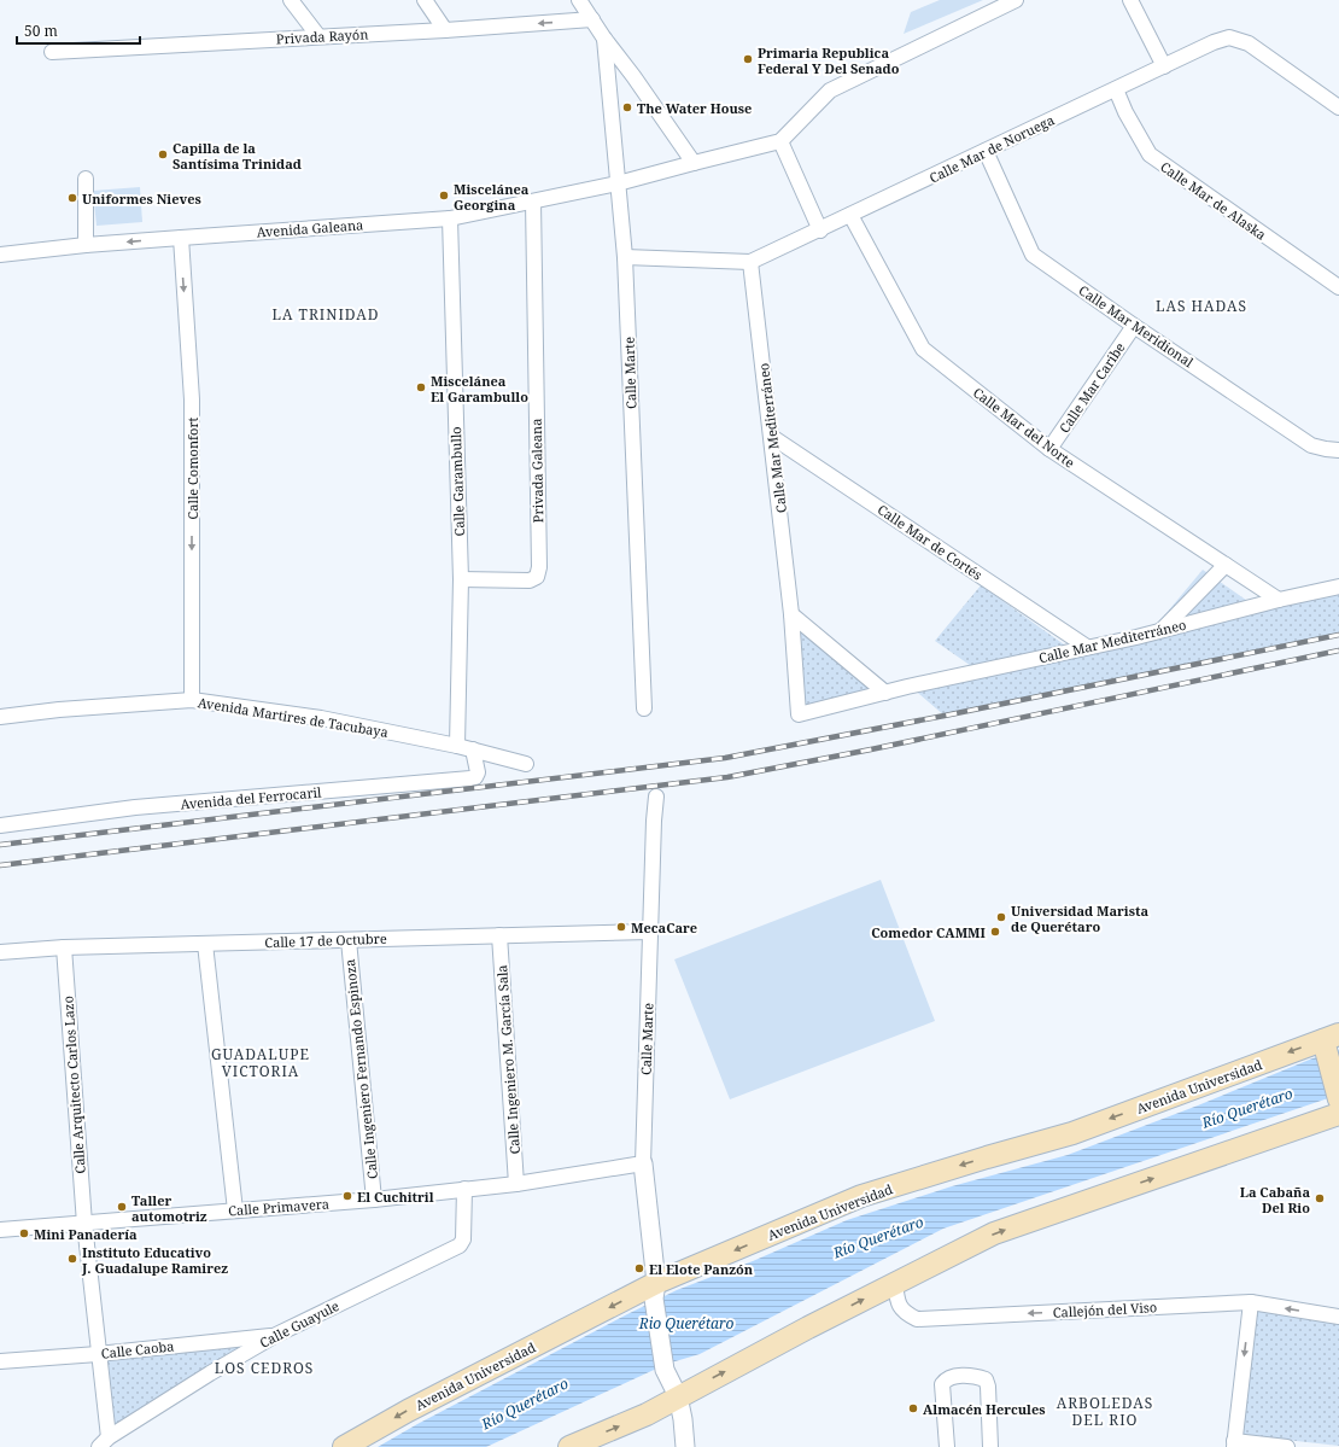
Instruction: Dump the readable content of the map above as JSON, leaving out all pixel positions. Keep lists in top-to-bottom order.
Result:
{
  "streets": {
    "main road": ["Avenida Universidad"],
    "street": [
      "Privada Rayón",
      "Calle Mar de Noruega",
      "Calle Mar de Alaska",
      "Avenida Galeana",
      "Calle Mar Meridional",
      "Calle Marte",
      "Calle Mar Caribe",
      "Calle Mar del Norte",
      "Calle Mar Mediterráneo",
      "Calle Comonfort",
      "Privada Galeana",
      "Calle Garambullo",
      "Calle Mar de Cortés",
      "Avenida Martires de Tacubaya",
      "Avenida del Ferrocaril",
      "Calle 17 de Octubre",
      "Calle Ingeniero M. García Sala",
      "Calle Ingeniero Fernando Espinoza",
      "Calle Arquitecto Carlos Lazo",
      "Calle Primavera",
      "Callejón del Viso",
      "Calle Guayule",
      "Calle Caoba"
    ]
  },
  "crossings": [
    ["Privada Rayón", "Calle Marte"],
    ["Calle Mar de Noruega", "Calle Mar de Alaska"],
    ["Calle Mar de Noruega", "Calle Mar Meridional"],
    ["Calle Mar de Noruega", "Calle Marte"],
    ["Calle Mar de Noruega", "Calle Mar del Norte"],
    ["Calle Mar de Noruega", "Calle Mar Mediterráneo"],
    ["Avenida Galeana", "Calle Marte"],
    ["Avenida Galeana", "Calle Comonfort"],
    ["Avenida Galeana", "Privada Galeana"],
    ["Avenida Galeana", "Calle Garambullo"],
    ["Calle Mar Meridional", "Calle Mar Caribe"],
    ["Calle Marte", "Calle 17 de Octubre"],
    ["Calle Marte", "Avenida Universidad"],
    ["Calle Marte", "Calle Primavera"],
    ["Calle Mar Caribe", "Calle Mar del Norte"],
    ["Calle Mar del Norte", "Calle Mar Mediterráneo"],
    ["Calle Mar Mediterráneo", "Calle Mar de Cortés"],
    ["Calle Comonfort", "Avenida Martires de Tacubaya"],
    ["Privada Galeana", "Calle Garambullo"],
    ["Calle Garambullo", "Avenida Martires de Tacubaya"],
    ["Avenida Martires de Tacubaya", "Avenida del Ferrocaril"],
    ["Calle 17 de Octubre", "Calle Ingeniero M. García Sala"],
    ["Calle 17 de Octubre", "Calle Ingeniero Fernando Espinoza"],
    ["Calle 17 de Octubre", "Calle Arquitecto Carlos Lazo"],
    ["Calle Ingeniero M. García Sala", "Calle Primavera"],
    ["Calle Ingeniero Fernando Espinoza", "Calle Primavera"],
    ["Calle Arquitecto Carlos Lazo", "Calle Primavera"],
    ["Calle Arquitecto Carlos Lazo", "Calle Guayule"],
    ["Calle Arquitecto Carlos Lazo", "Calle Caoba"],
    ["Calle Primavera", "Calle Guayule"],
    ["Calle Guayule", "Calle Caoba"]
  ],
  "one_way": ["Calle Comonfort", "Callejón del Viso"],
  "districts": [
    "LAS HADAS",
    "LA TRINIDAD",
    "GUADALUPE VICTORIA",
    "LOS CEDROS",
    "ARBOLEDAS DEL RIO"
  ],
  "water": ["Río Querétaro", "Rio Querétaro"],
  "places": [
    "Primaria Republica Federal Y Del Senado",
    "The Water House",
    "Capilla de la Santísima Trinidad",
    "Miscelánea Georgina",
    "Uniformes Nieves",
    "Miscelánea El Garambullo",
    "Universidad Marista de Querétaro",
    "MecaCare",
    "Comedor CAMMI",
    "El Cuchitril",
    "La Cabaña Del Rio",
    "Taller automotriz",
    "Mini Panadería",
    "Instituto Educativo J. Guadalupe Ramirez",
    "El Elote Panzón",
    "Almacén Hercules"
  ],
  "scale_bar": "50 m"
}
